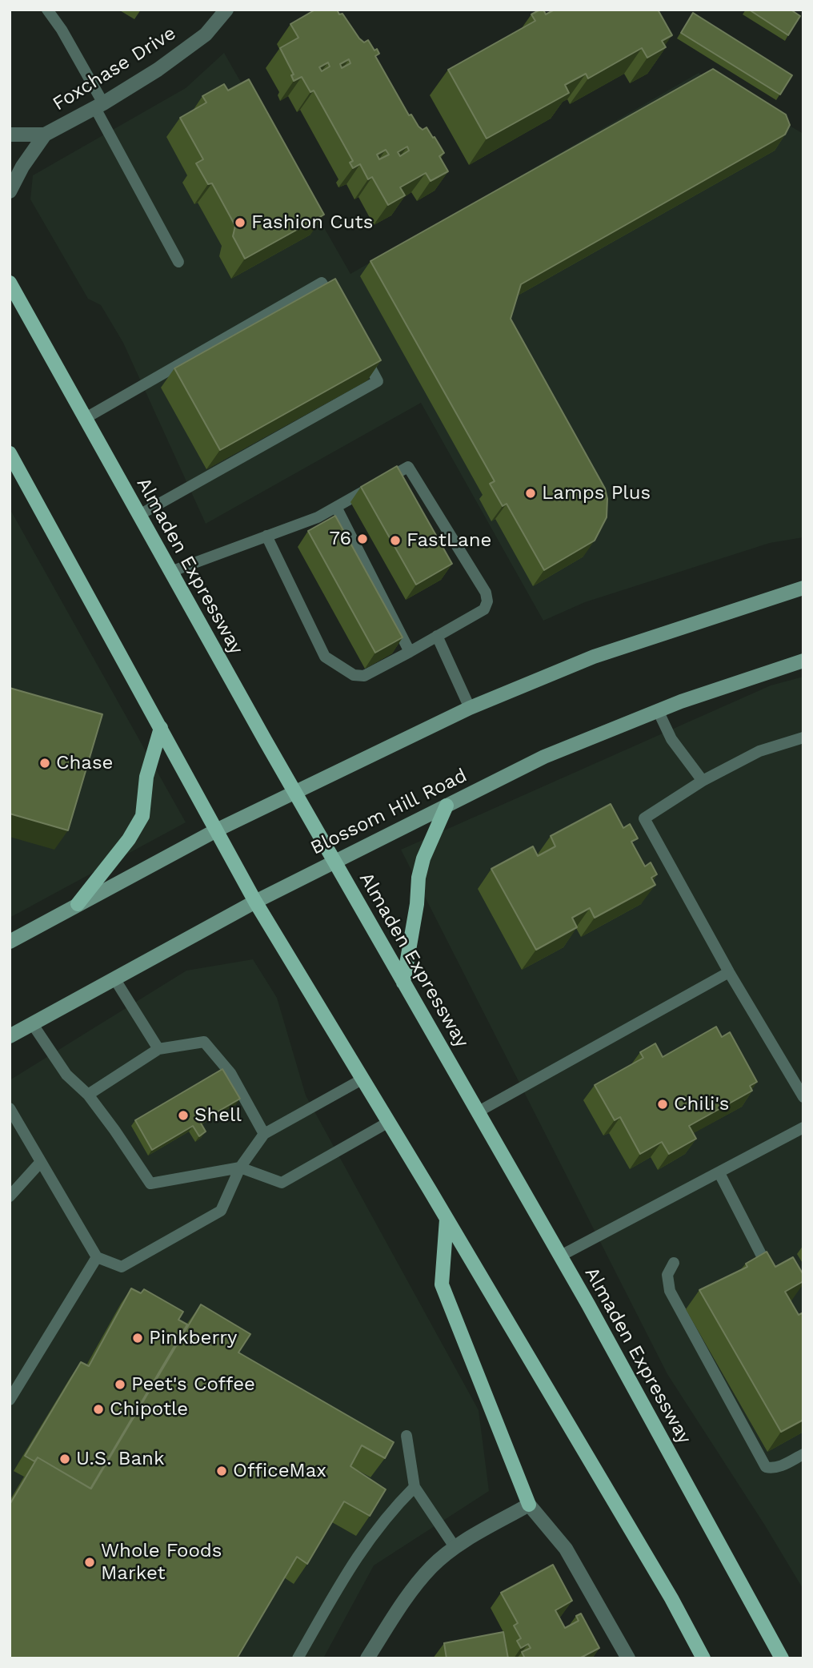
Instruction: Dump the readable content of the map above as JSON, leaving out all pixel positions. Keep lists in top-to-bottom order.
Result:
{
  "streets": {
    "main road": ["Almaden Expressway", "Blossom Hill Road"],
    "street": ["Foxchase Drive"]
  },
  "crossings": [
    ["Almaden Expressway", "Blossom Hill Road"]
  ],
  "places": [
    "Fashion Cuts",
    "Lamps Plus",
    "76",
    "FastLane",
    "Chase",
    "Chili's",
    "Shell",
    "Pinkberry",
    "Peet's Coffee",
    "Chipotle",
    "U.S. Bank",
    "OfficeMax",
    "Whole Foods Market"
  ]
}
